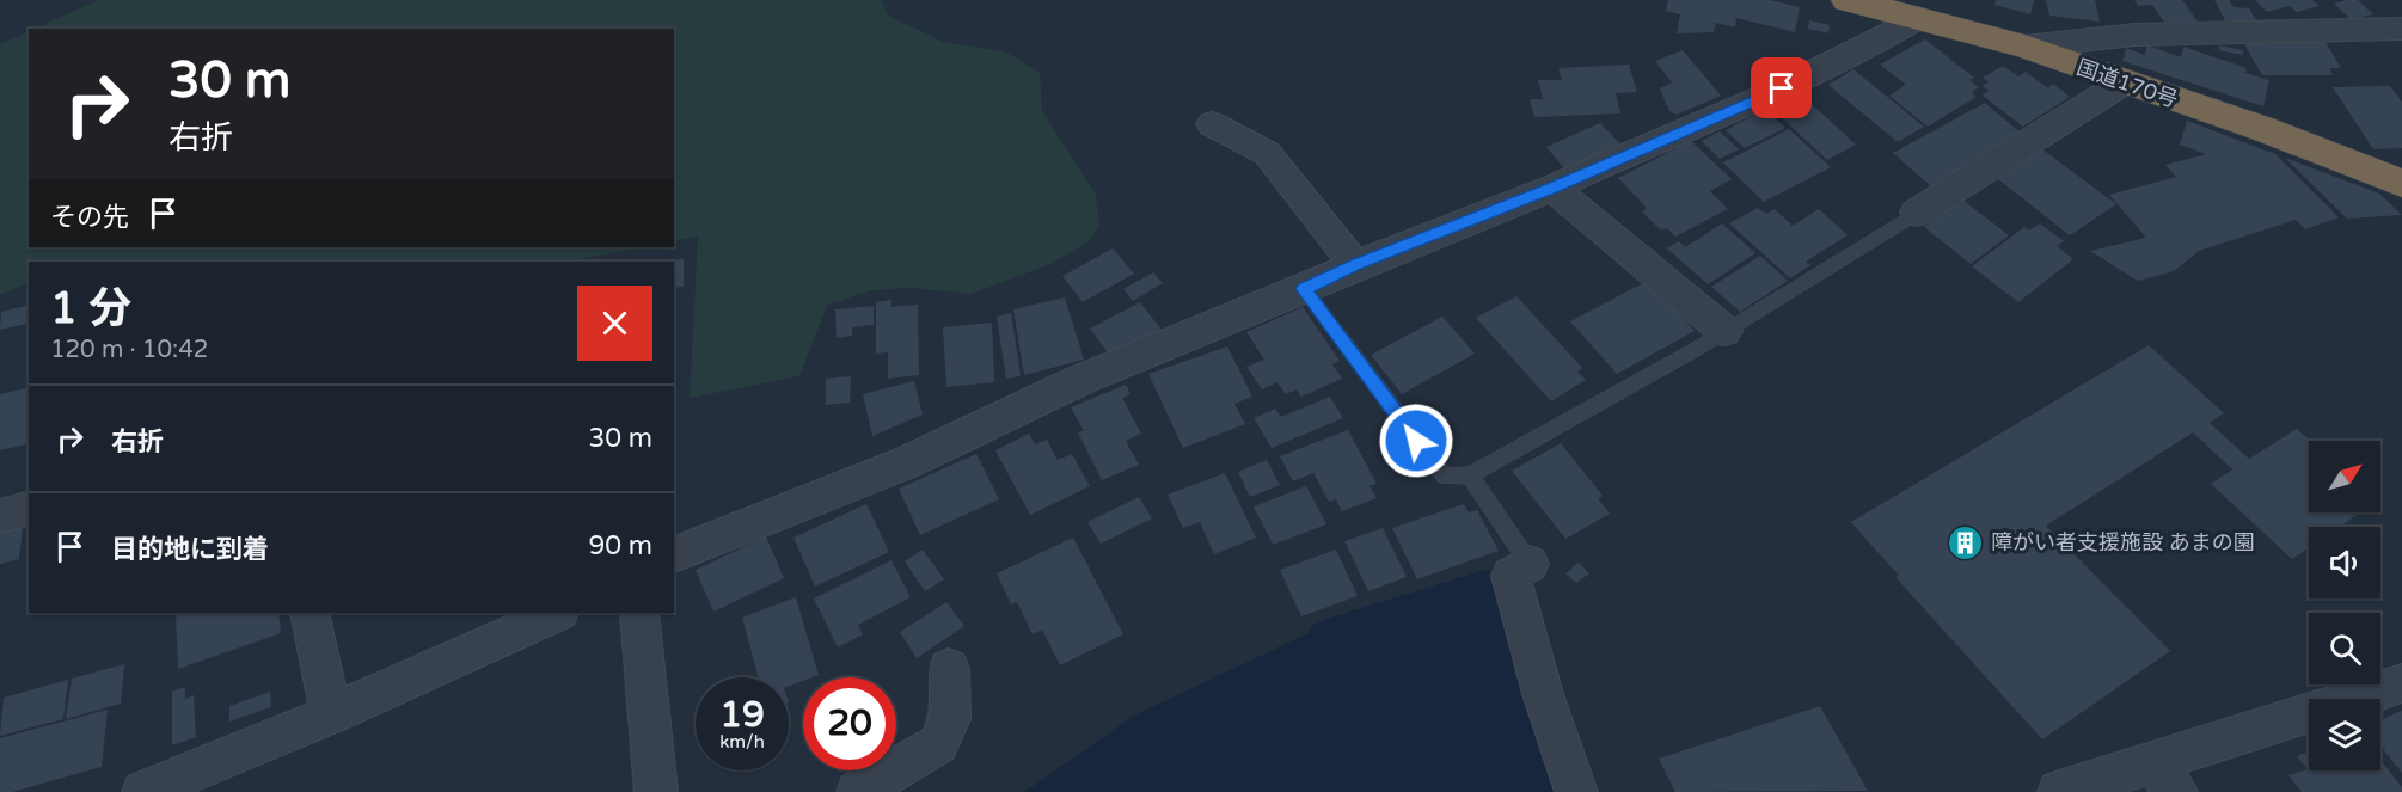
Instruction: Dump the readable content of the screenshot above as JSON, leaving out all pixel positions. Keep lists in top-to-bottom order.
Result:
{
  "streets": {
    "highway": ["国道170号"]
  },
  "places": {
    "building": ["障がい者支援施設 あまの園"]
  },
  "north": "top right",
  "page": {
    "turn": ["30 m", "右折"],
    "then": "その先",
    "heading": ["1 分", "120 m · 10:42"],
    "list": [
      {
        "name": "右折",
        "value": "30 m"
      },
      {
        "name": "目的地に到着",
        "value": "90 m"
      }
    ],
    "speed": "19 km/h",
    "limit": "20"
  }
}
